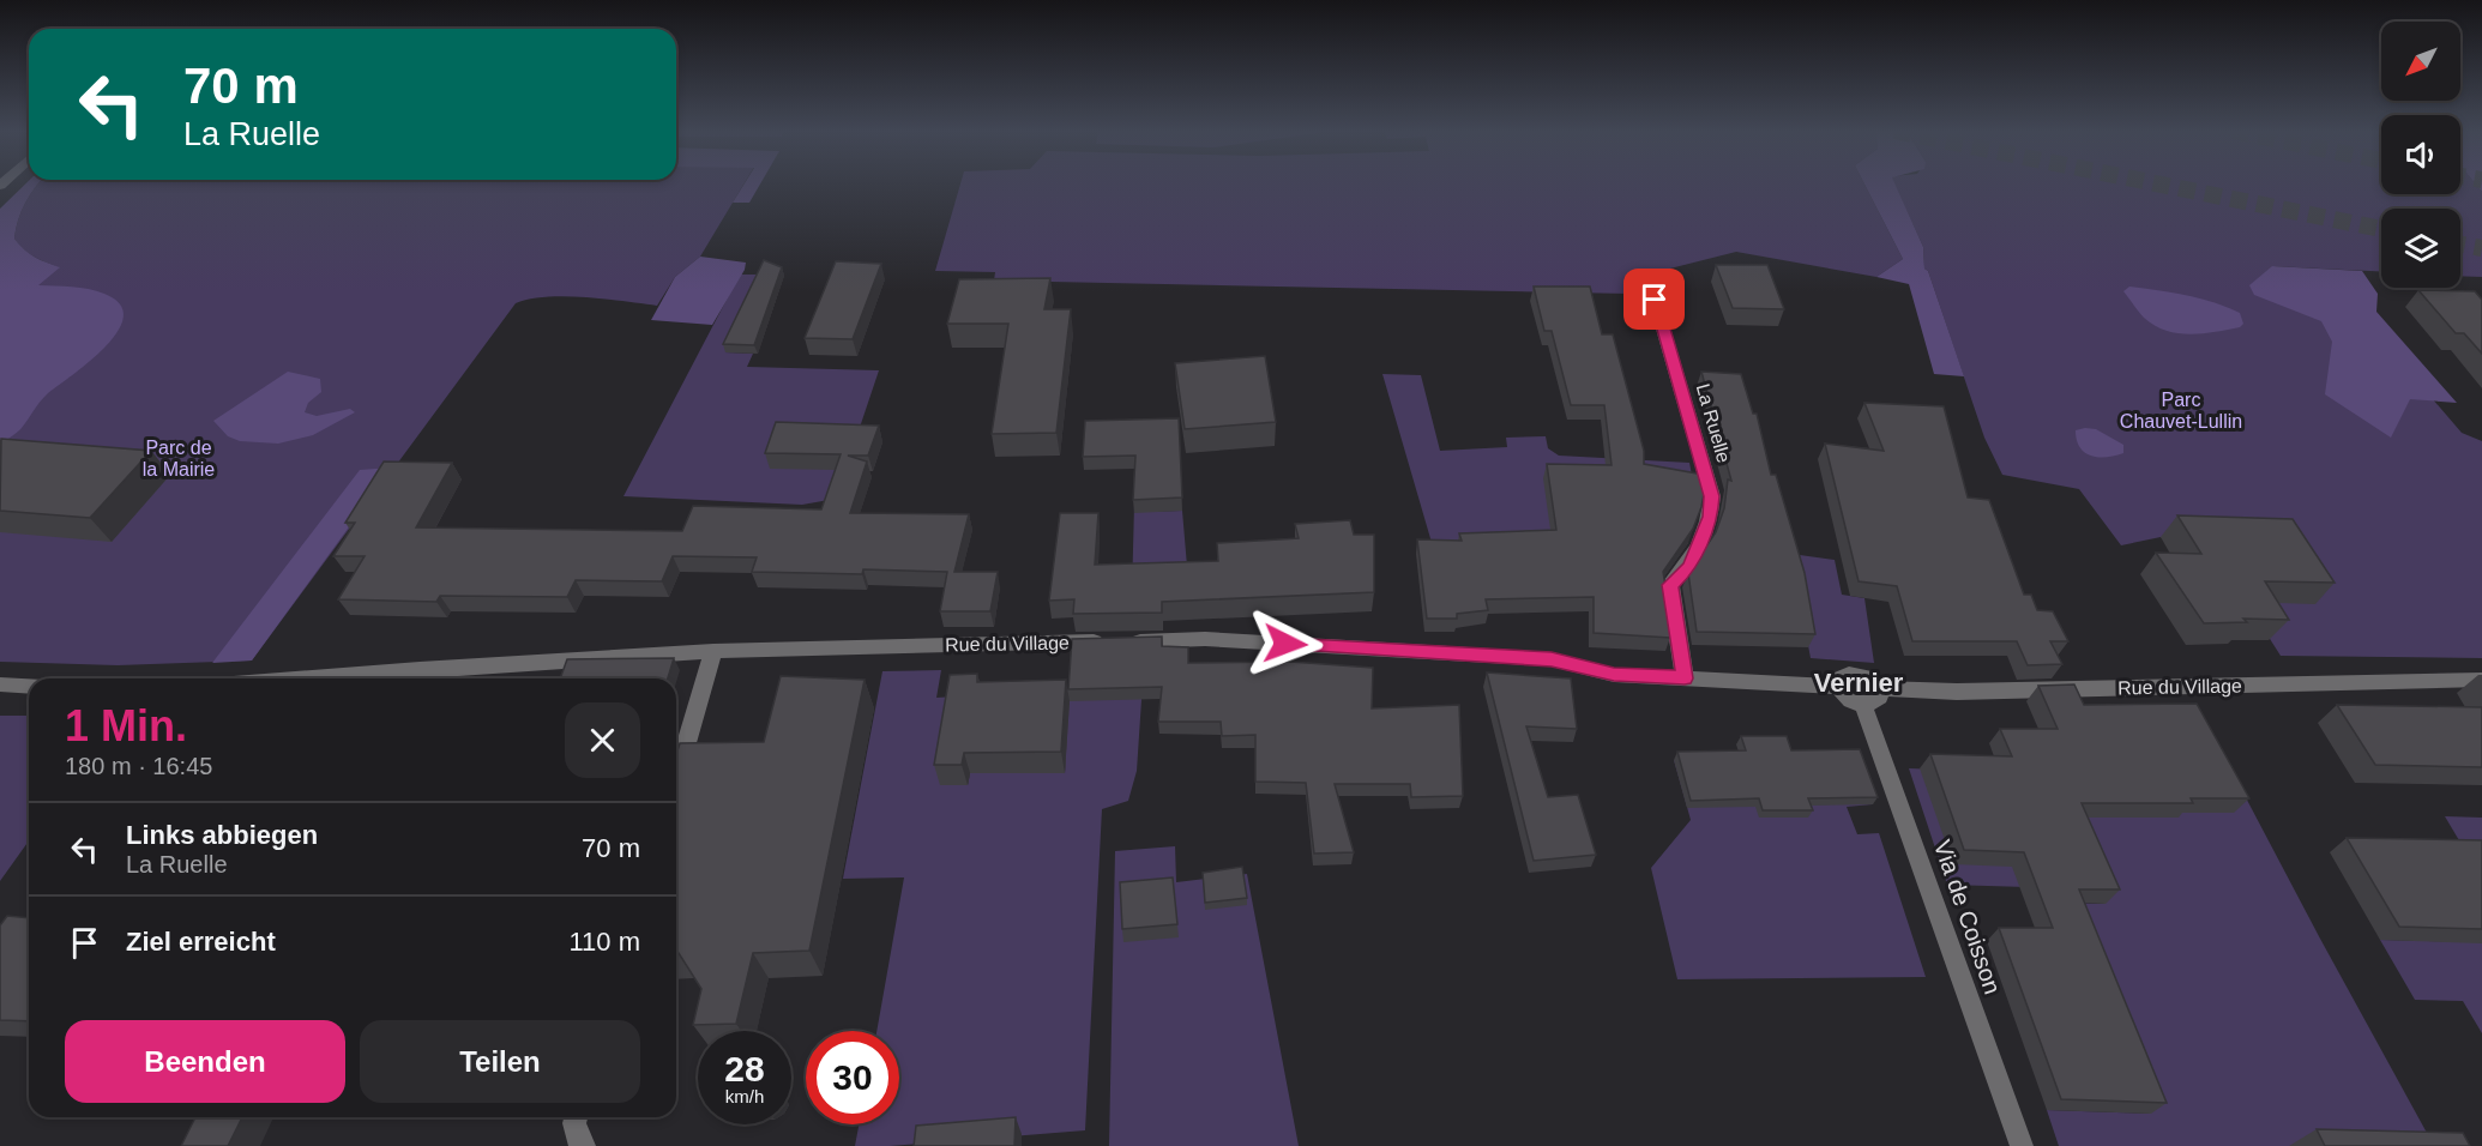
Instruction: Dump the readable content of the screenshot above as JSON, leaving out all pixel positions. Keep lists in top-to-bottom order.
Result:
{
  "streets": {
    "street": ["La Ruelle", "Rue du Village", "Via de Coisson"]
  },
  "crossings": [
    ["La Ruelle", "Rue du Village"],
    ["Rue du Village", "Via de Coisson"]
  ],
  "districts": ["Vernier"],
  "parks": ["Parc Chauvet-Lullin", "Parc de la Mairie"],
  "north": "bottom left",
  "page": {
    "turn": ["70 m", "La Ruelle"],
    "heading": ["1 Min.", "180 m · 16:45"],
    "list": [
      {
        "name": "Links abbiegen",
        "note": "La Ruelle",
        "value": "70 m"
      },
      {
        "name": "Ziel erreicht",
        "value": "110 m"
      }
    ],
    "buttons": ["Beenden", "Teilen"],
    "speed": "28 km/h",
    "limit": "30"
  }
}
